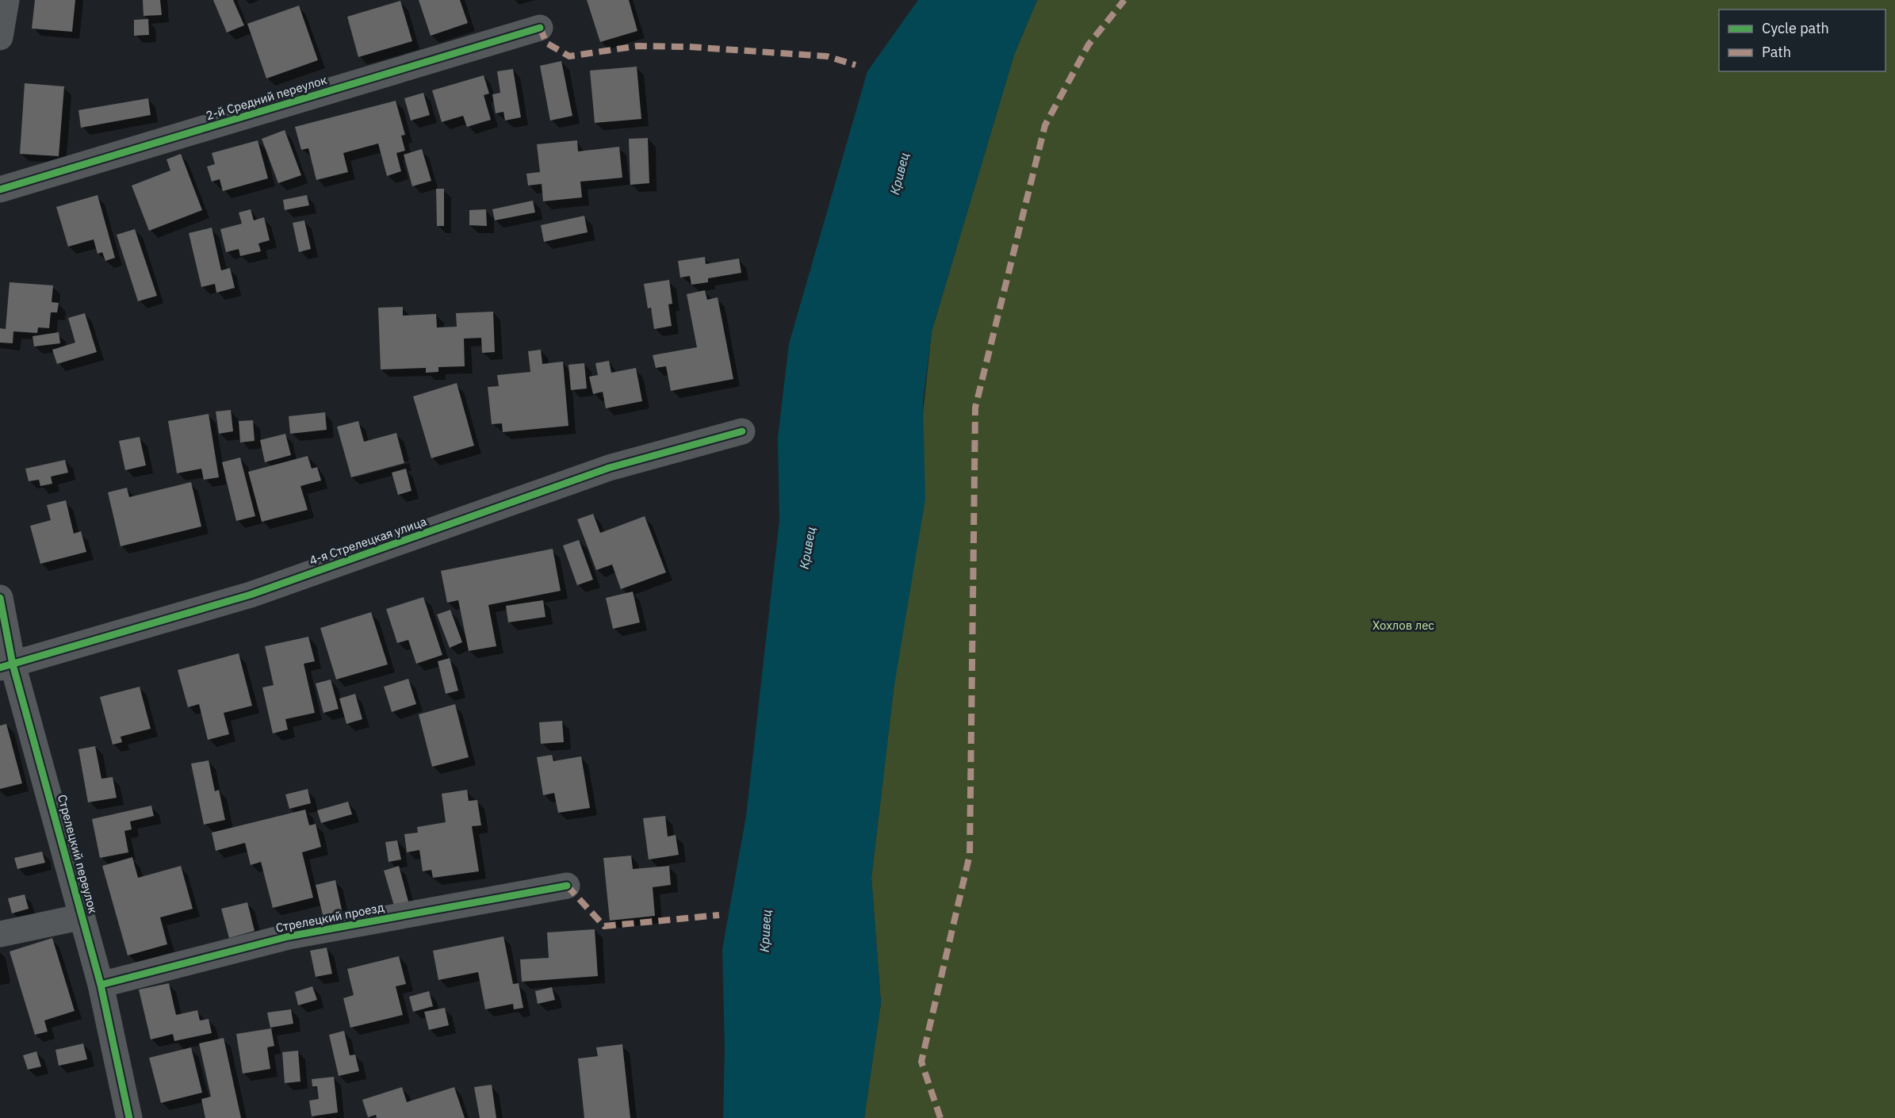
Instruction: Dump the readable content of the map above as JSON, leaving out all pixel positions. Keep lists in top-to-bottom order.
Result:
{
  "streets": {
    "street": [
      "2-й Средний переулок",
      "4-я Стрелецкая улица",
      "Стрелецкий переулок",
      "Стрелецкий проезд"
    ]
  },
  "crossings": [
    ["4-я Стрелецкая улица", "Стрелецкий переулок"],
    ["Стрелецкий переулок", "Стрелецкий проезд"]
  ],
  "water": ["Кривец"],
  "parks": ["Хохлов лес"],
  "legend": ["Cycle path", "Path"]
}
